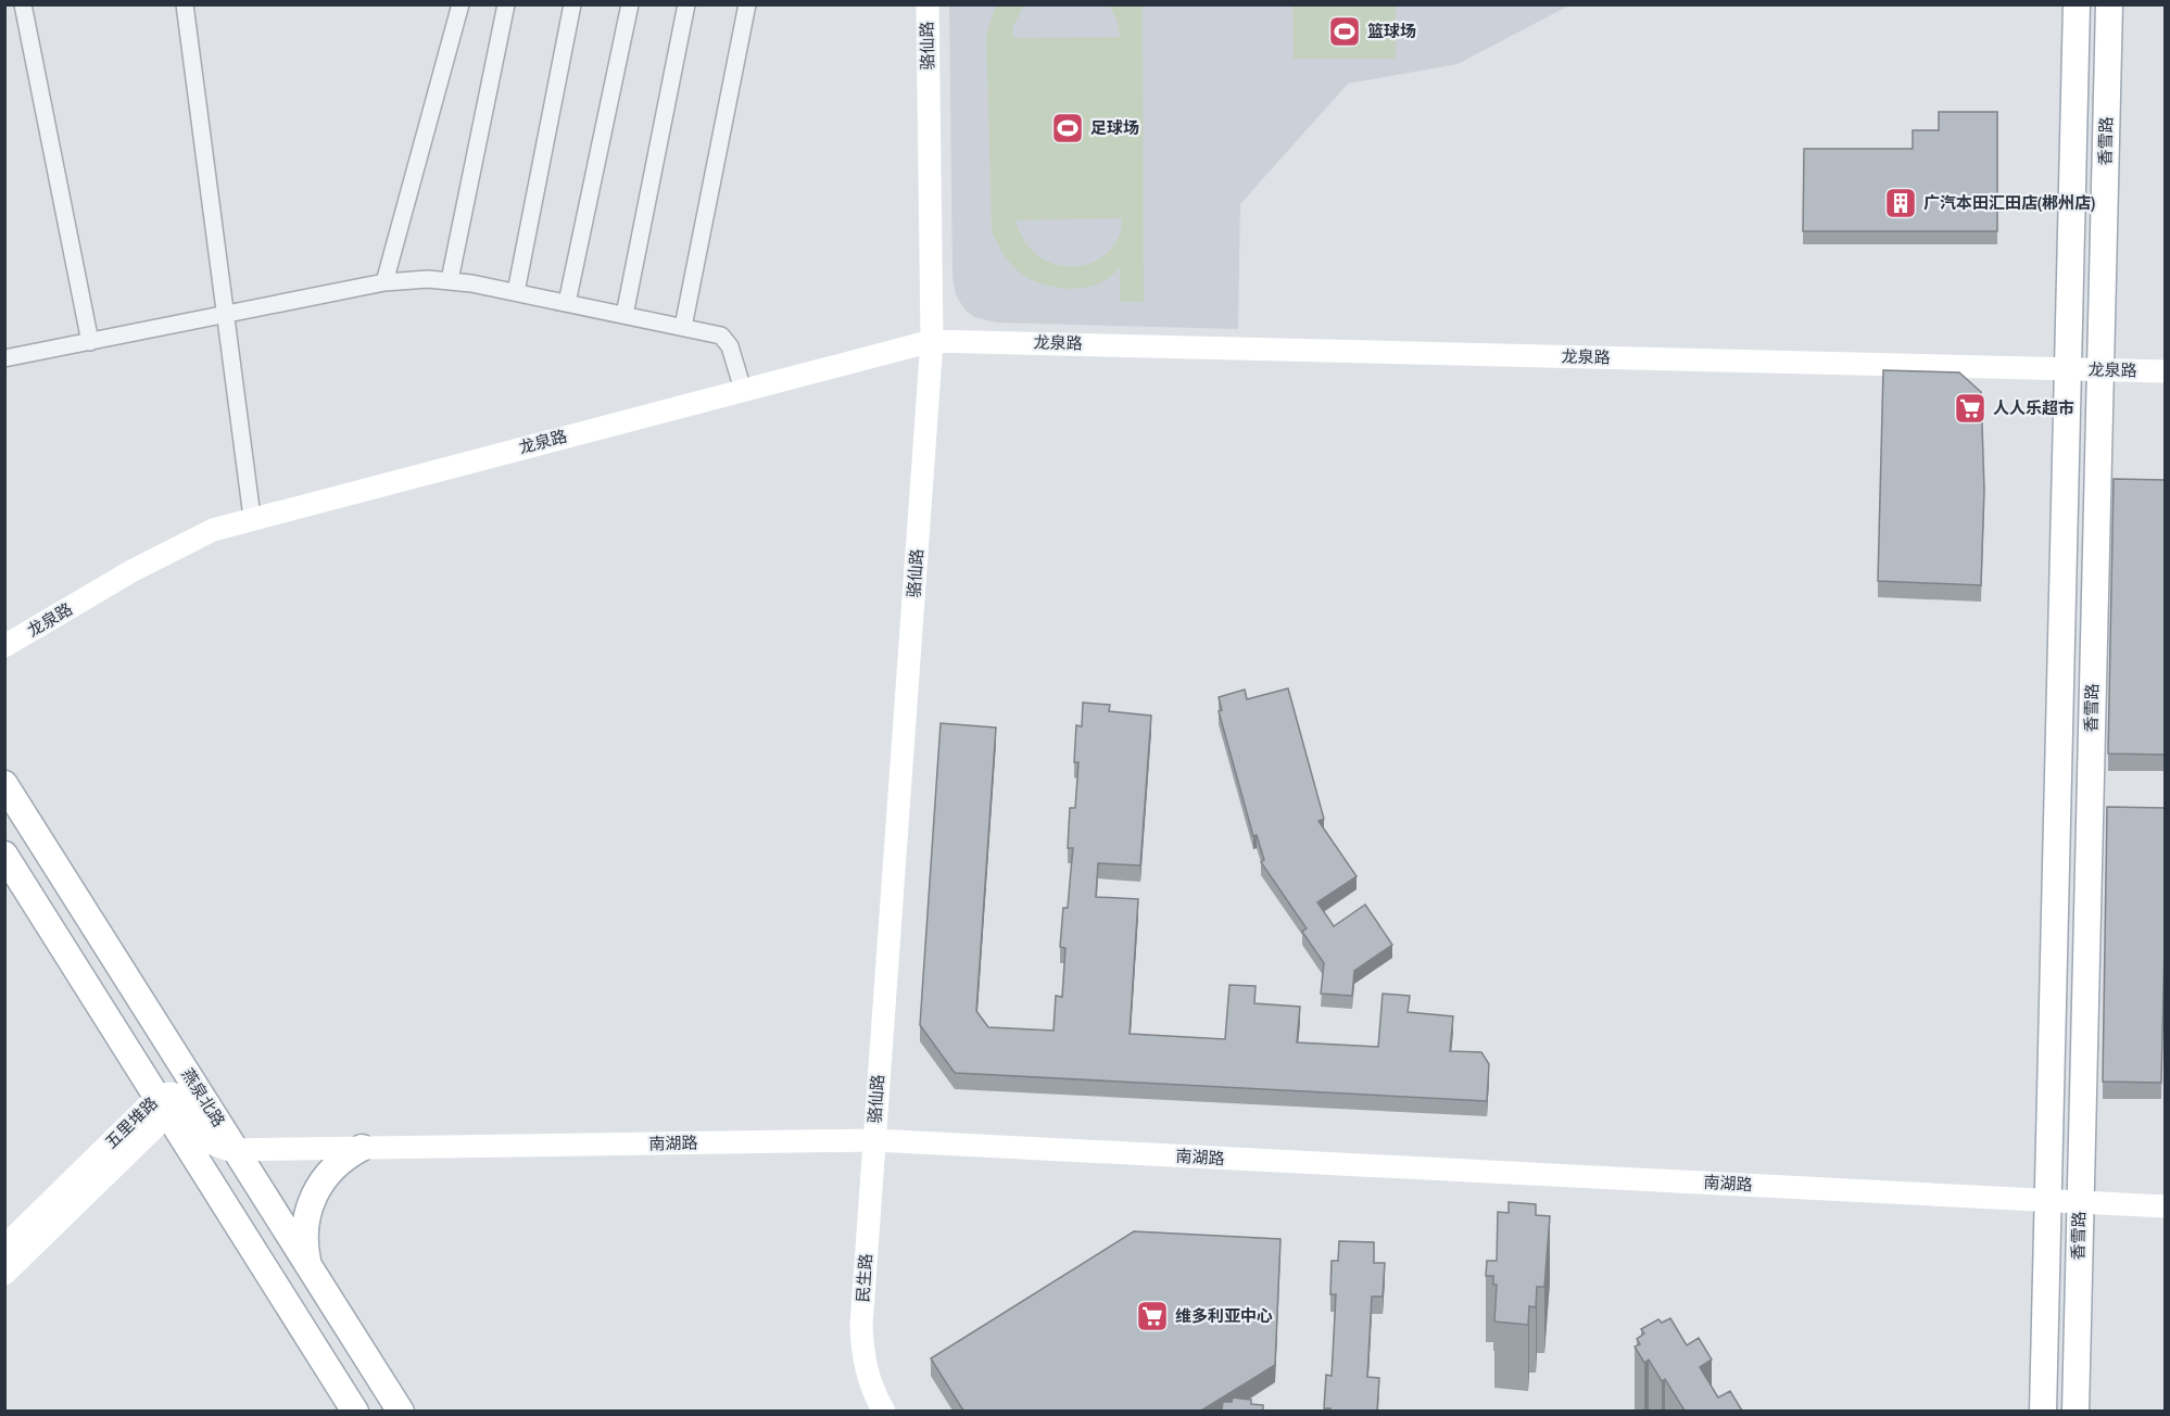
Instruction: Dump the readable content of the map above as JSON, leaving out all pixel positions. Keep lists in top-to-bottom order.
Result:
{
  "streets": {
    "main road": [
      "骆仙路",
      "香雪路",
      "龙泉路",
      "燕泉北路",
      "五里堆路",
      "南湖路",
      "民生路"
    ]
  },
  "crossings": [
    ["骆仙路", "龙泉路"],
    ["骆仙路", "南湖路"],
    ["骆仙路", "民生路"],
    ["香雪路", "龙泉路"],
    ["香雪路", "南湖路"],
    ["燕泉北路", "五里堆路"],
    ["燕泉北路", "南湖路"],
    ["五里堆路", "南湖路"],
    ["南湖路", "民生路"]
  ],
  "places": {
    "sports": ["篮球场", "足球场"],
    "building": ["广汽本田汇田店(郴州店)"],
    "supermarket": ["人人乐超市", "维多利亚中心"]
  }
}
